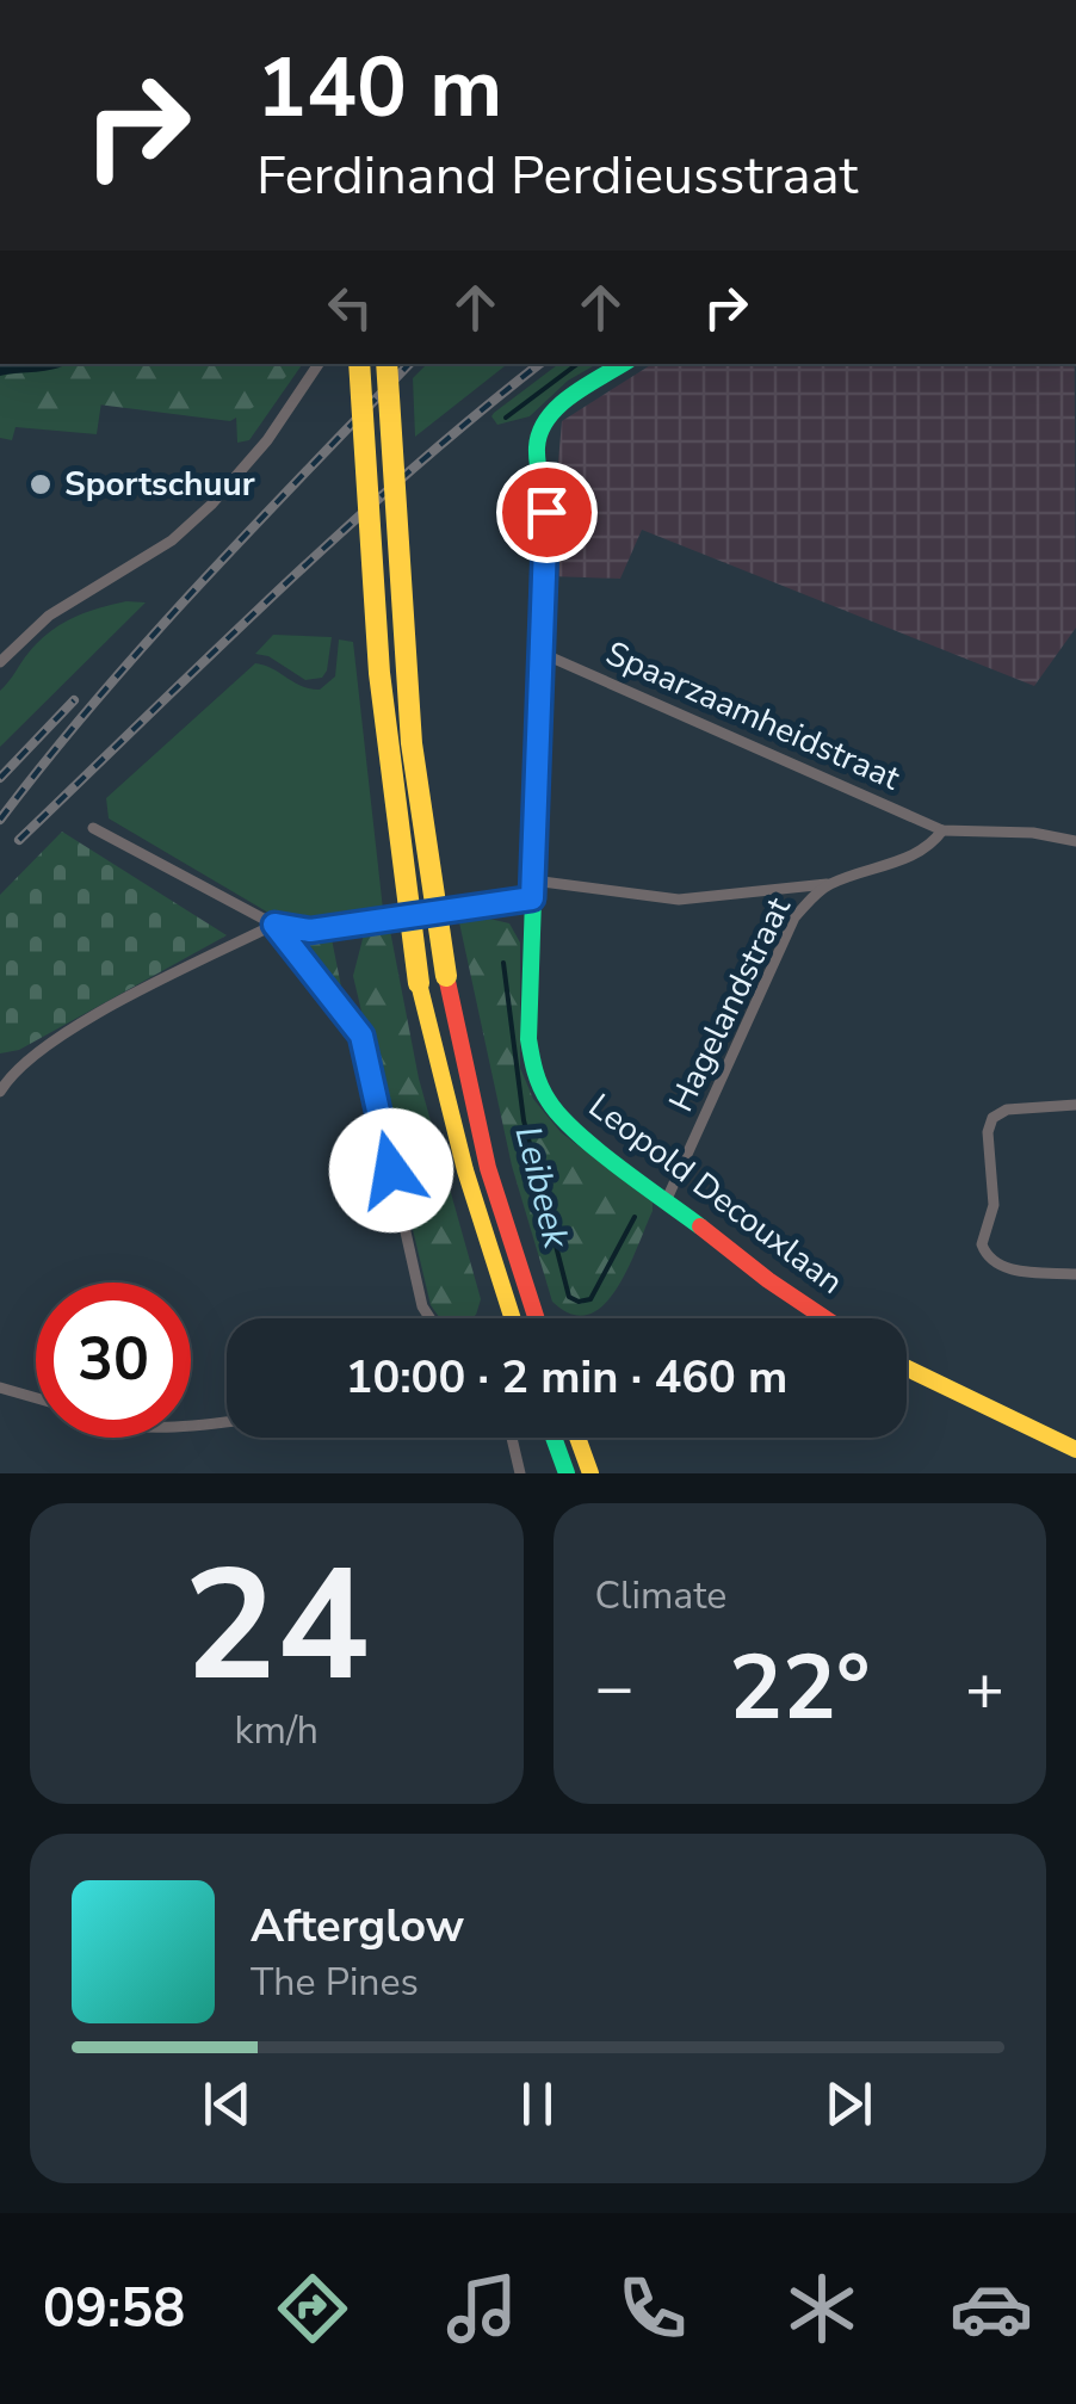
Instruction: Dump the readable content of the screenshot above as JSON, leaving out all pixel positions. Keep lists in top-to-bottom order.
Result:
{
  "streets": {
    "main road": ["Leopold Decouxlaan"],
    "street": ["Spaarzaamheidstraat", "Hagelandstraat"]
  },
  "crossings": [
    ["Spaarzaamheidstraat", "Hagelandstraat"],
    ["Spaarzaamheidstraat", "Leopold Decouxlaan"],
    ["Hagelandstraat", "Leopold Decouxlaan"]
  ],
  "water": ["Leibeek"],
  "places": ["Sportschuur"],
  "page": {
    "turn": ["140 m", "Ferdinand Perdieusstraat"],
    "limit": "30",
    "trip": "10:00 · 2 min · 460 m",
    "tile": [
      ["24", "km/h"],
      "Climate"
    ],
    "heat": ["−", "22°", "+"],
    "song": ["Afterglow", "The Pines"],
    "tabs": "09:58"
  }
}
